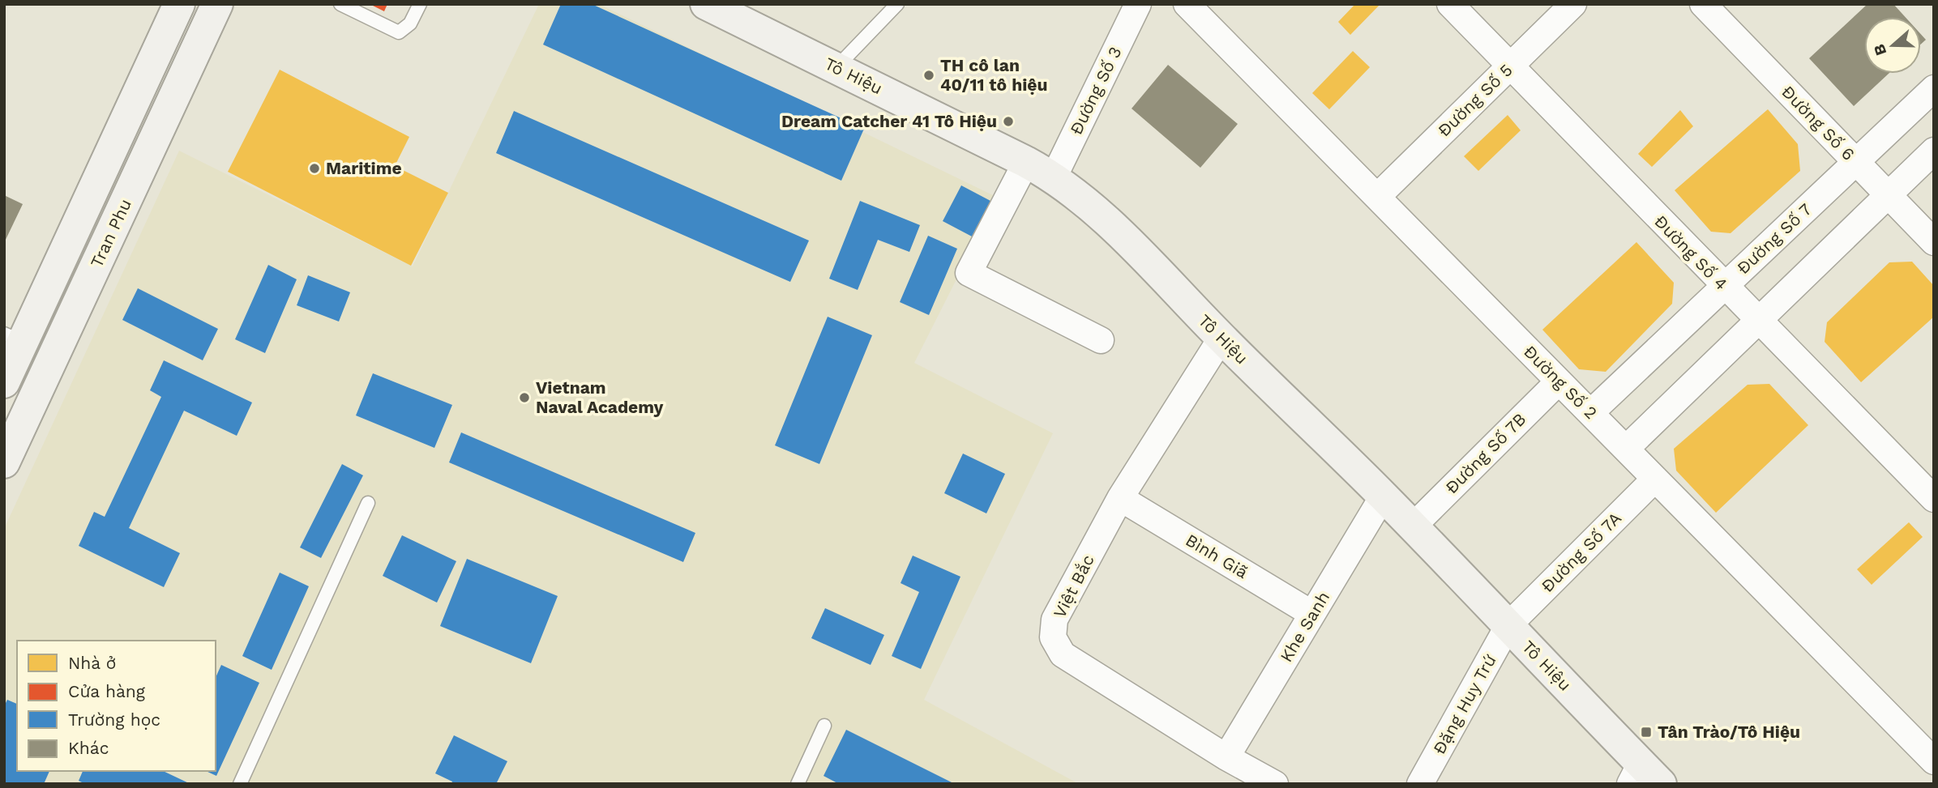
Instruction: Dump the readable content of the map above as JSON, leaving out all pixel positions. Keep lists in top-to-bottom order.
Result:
{
  "streets": {
    "street": [
      "Tô Hiệu",
      "Đường Số 3",
      "Đường Số 5",
      "Đường Số 6",
      "Tran Phu",
      "Đường Số 7",
      "Đường Số 4",
      "Đường Số 2",
      "Đường Số 7B",
      "Đường Số 7A",
      "Bình Giã",
      "Việt Bắc",
      "Khe Sanh",
      "Đặng Huy Trứ"
    ]
  },
  "crossings": [
    ["Tô Hiệu", "Đường Số 3"],
    ["Tô Hiệu", "Đường Số 7B"],
    ["Tô Hiệu", "Đường Số 7A"],
    ["Tô Hiệu", "Việt Bắc"],
    ["Tô Hiệu", "Khe Sanh"],
    ["Tô Hiệu", "Đặng Huy Trứ"],
    ["Đường Số 5", "Đường Số 4"],
    ["Đường Số 5", "Đường Số 2"],
    ["Đường Số 6", "Đường Số 7"],
    ["Đường Số 7", "Đường Số 4"],
    ["Đường Số 7", "Đường Số 2"],
    ["Đường Số 2", "Đường Số 7B"],
    ["Đường Số 2", "Đường Số 7A"],
    ["Đường Số 7A", "Đặng Huy Trứ"],
    ["Bình Giã", "Việt Bắc"],
    ["Bình Giã", "Khe Sanh"],
    ["Việt Bắc", "Khe Sanh"]
  ],
  "places": {
    "other": [
      "TH cô lan 40/11 tô hiệu",
      "Dream Catcher 41 Tô Hiệu",
      "Maritime",
      "Vietnam Naval Academy"
    ],
    "transit": ["Tân Trào/Tô Hiệu"]
  },
  "legend": [
    "Nhà ở",
    "Cửa hàng",
    "Trường học",
    "Khác"
  ],
  "north": "left"
}
